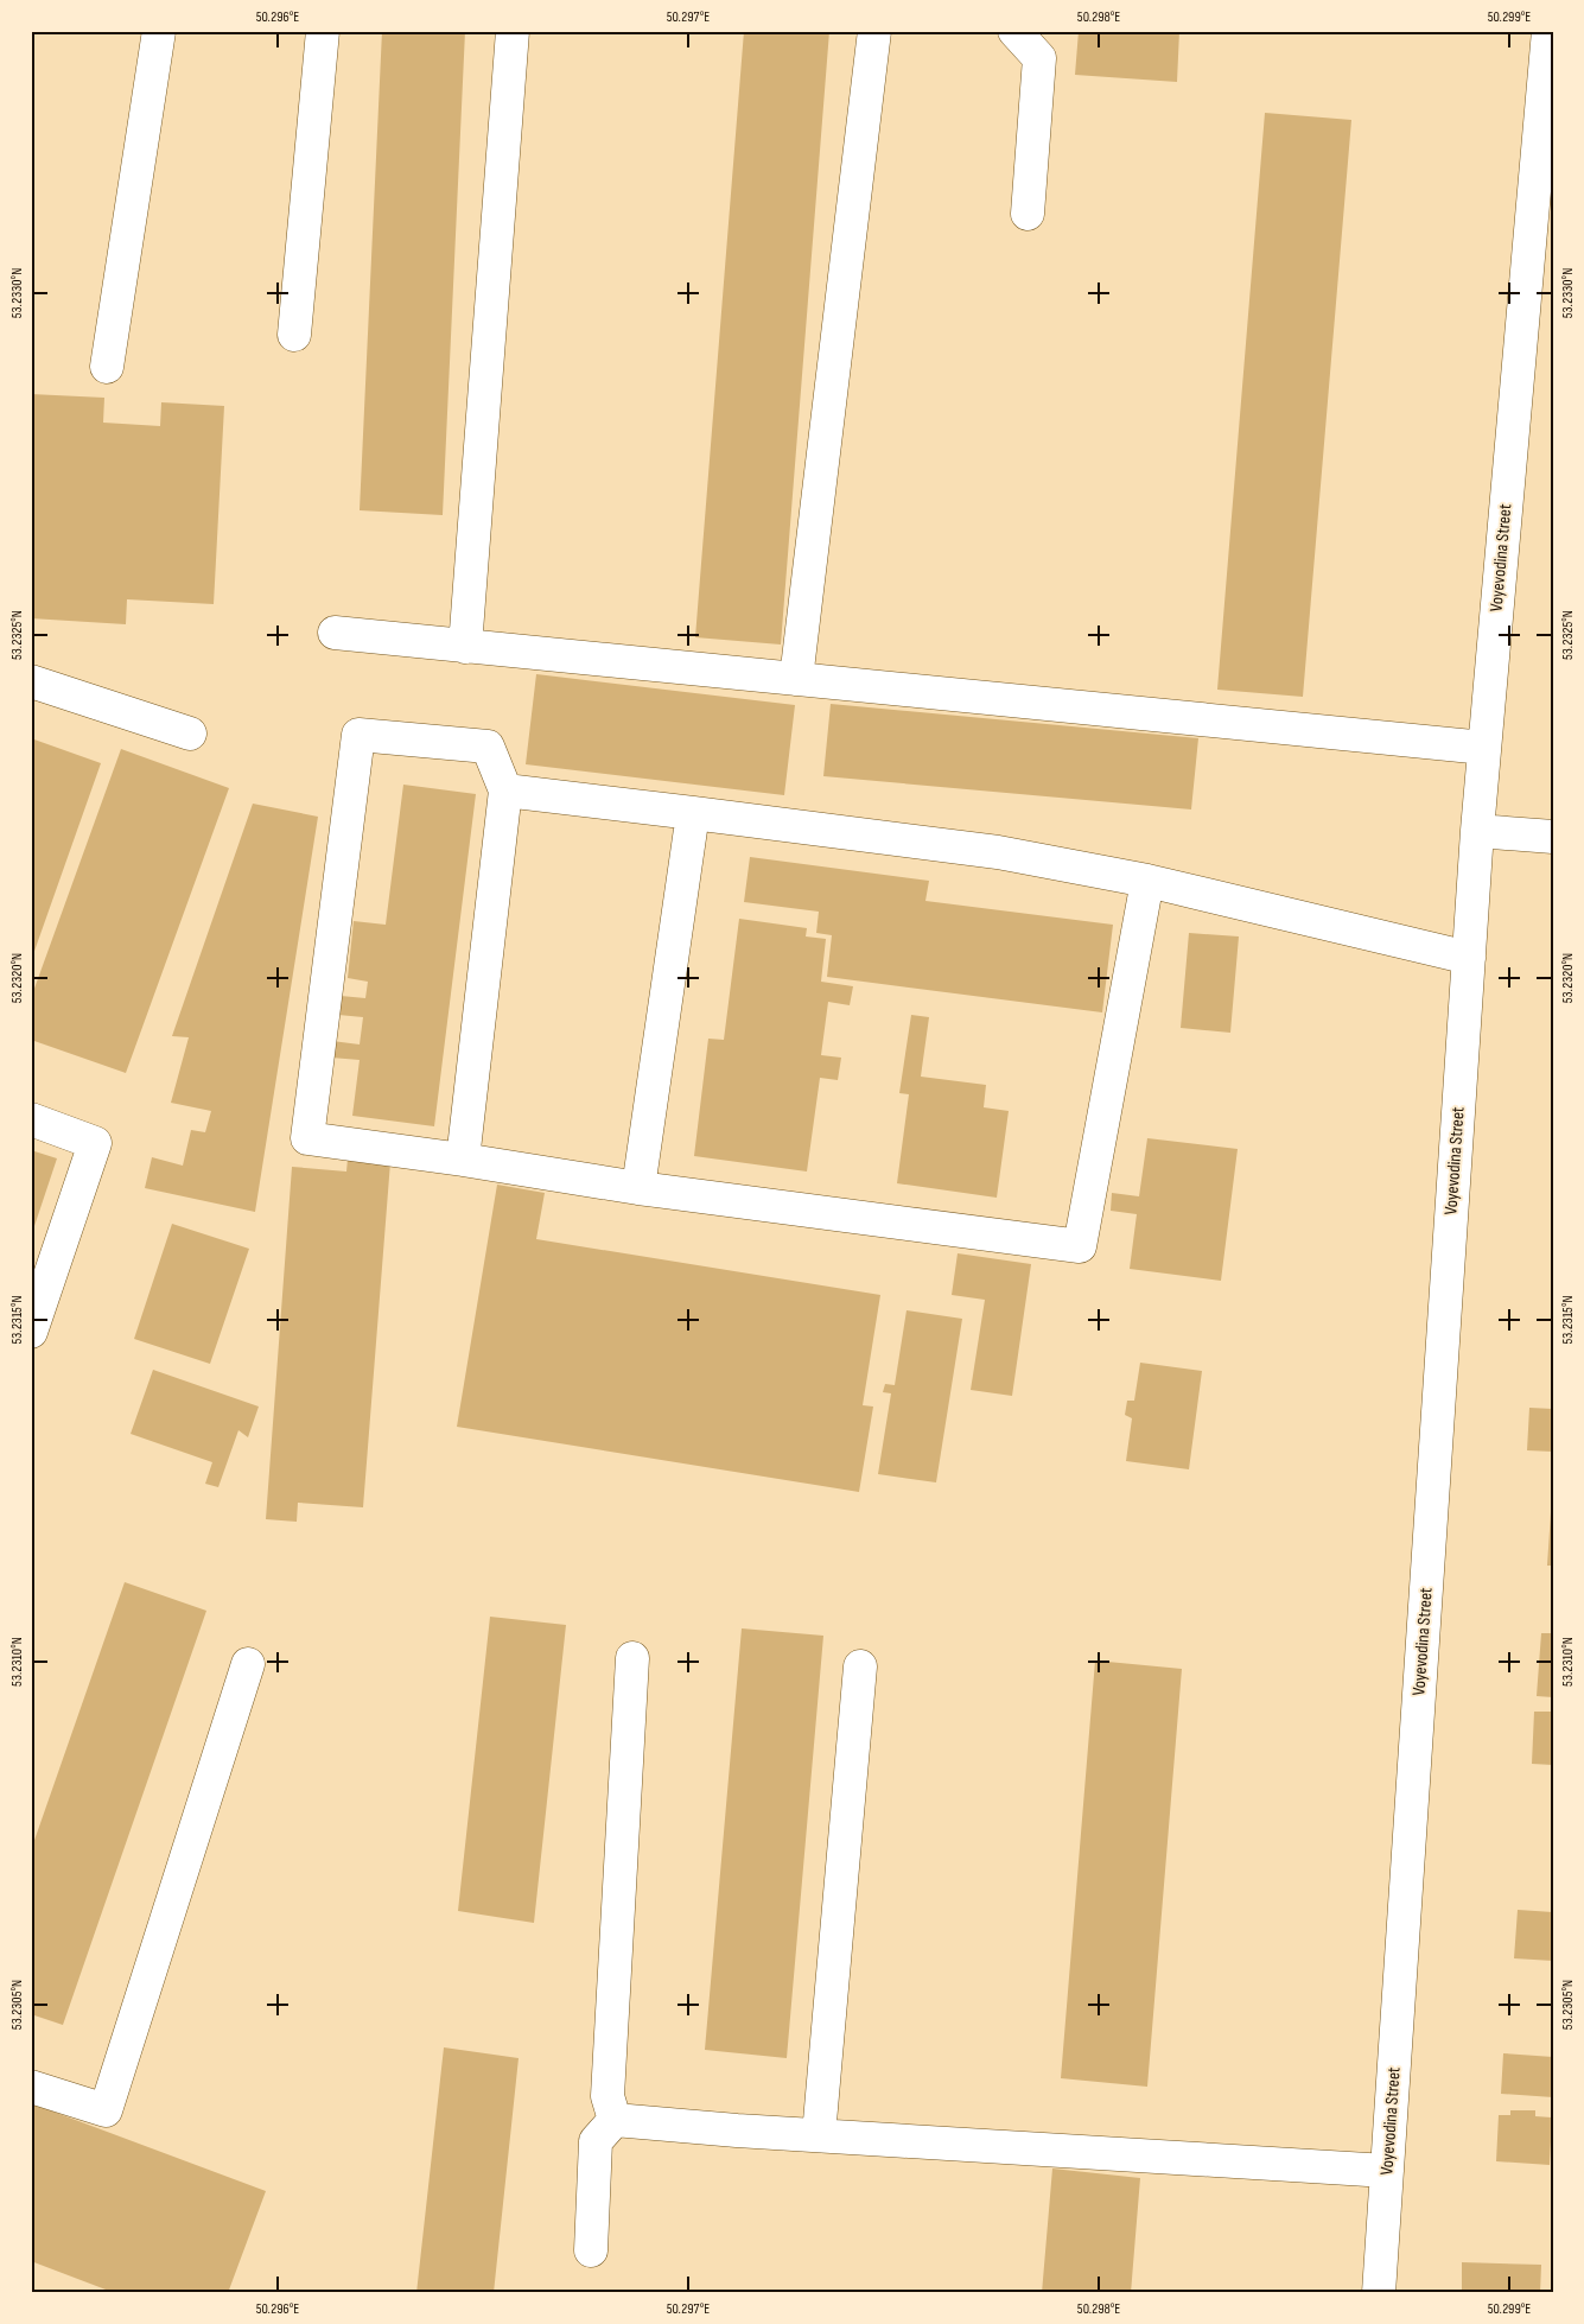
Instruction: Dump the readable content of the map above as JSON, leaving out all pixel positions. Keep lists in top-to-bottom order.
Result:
{
  "streets": {
    "street": ["Voyevodina Street"]
  },
  "coordinates": [
    "50.296°E",
    "50.297°E",
    "50.298°E",
    "50.299°E",
    "53.2330°N",
    "53.2325°N",
    "53.2320°N",
    "53.2315°N",
    "53.2310°N",
    "53.2305°N"
  ]
}
